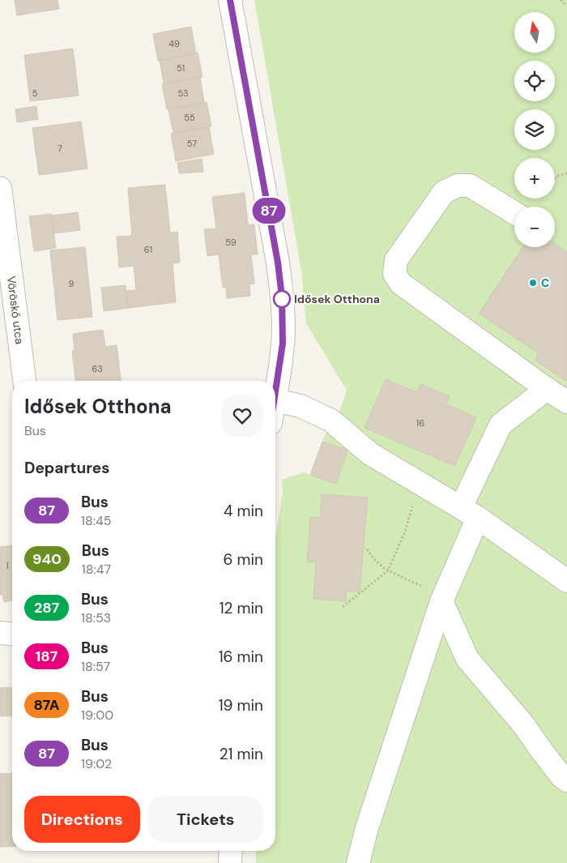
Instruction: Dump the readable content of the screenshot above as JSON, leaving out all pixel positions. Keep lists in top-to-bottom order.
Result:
{
  "streets": {
    "street": ["Vöröskő utca"]
  },
  "places": ["C", "Idősek Otthona"],
  "lines": ["bus line 87"],
  "house_numbers": [
    "49",
    "51",
    "5",
    "53",
    "55",
    "57",
    "7",
    "59",
    "61",
    "9",
    "63",
    "16",
    "1"
  ],
  "north": "top",
  "page": {
    "on_map": "87",
    "map_buttons": ["+", "−"],
    "heading": [
      ["Idősek Otthona", "Bus"],
      "Departures"
    ],
    "list": [
      {
        "mark": "87",
        "name": "Bus",
        "note": "18:45",
        "value": "4 min"
      },
      {
        "mark": "940",
        "name": "Bus",
        "note": "18:47",
        "value": "6 min"
      },
      {
        "mark": "287",
        "name": "Bus",
        "note": "18:53",
        "value": "12 min"
      },
      {
        "mark": "187",
        "name": "Bus",
        "note": "18:57",
        "value": "16 min"
      },
      {
        "mark": "87A",
        "name": "Bus",
        "note": "19:00",
        "value": "19 min"
      },
      {
        "mark": "87",
        "name": "Bus",
        "note": "19:02",
        "value": "21 min"
      }
    ],
    "buttons": ["Directions", "Tickets"]
  }
}
